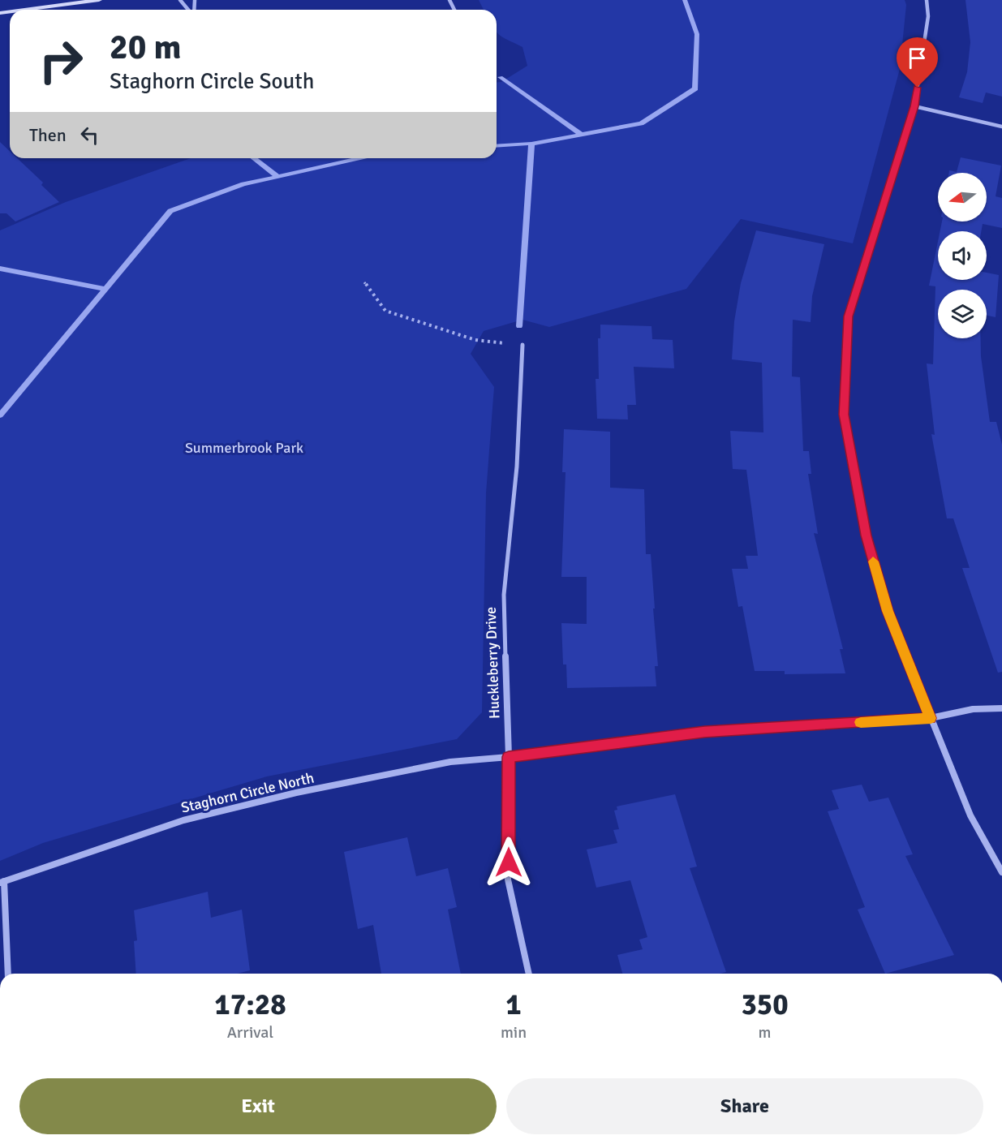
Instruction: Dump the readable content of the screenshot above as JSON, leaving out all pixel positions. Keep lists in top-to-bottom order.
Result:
{
  "streets": {
    "street": ["Huckleberry Drive", "Staghorn Circle North"]
  },
  "crossings": [
    ["Huckleberry Drive", "Staghorn Circle North"]
  ],
  "parks": ["Summerbrook Park"],
  "north": "left",
  "page": {
    "turn": ["20 m", "Staghorn Circle South"],
    "then": "Then",
    "eta": [
      "17:28",
      "Arrival",
      "1",
      "min",
      "350",
      "m"
    ],
    "buttons": ["Exit", "Share"]
  }
}
